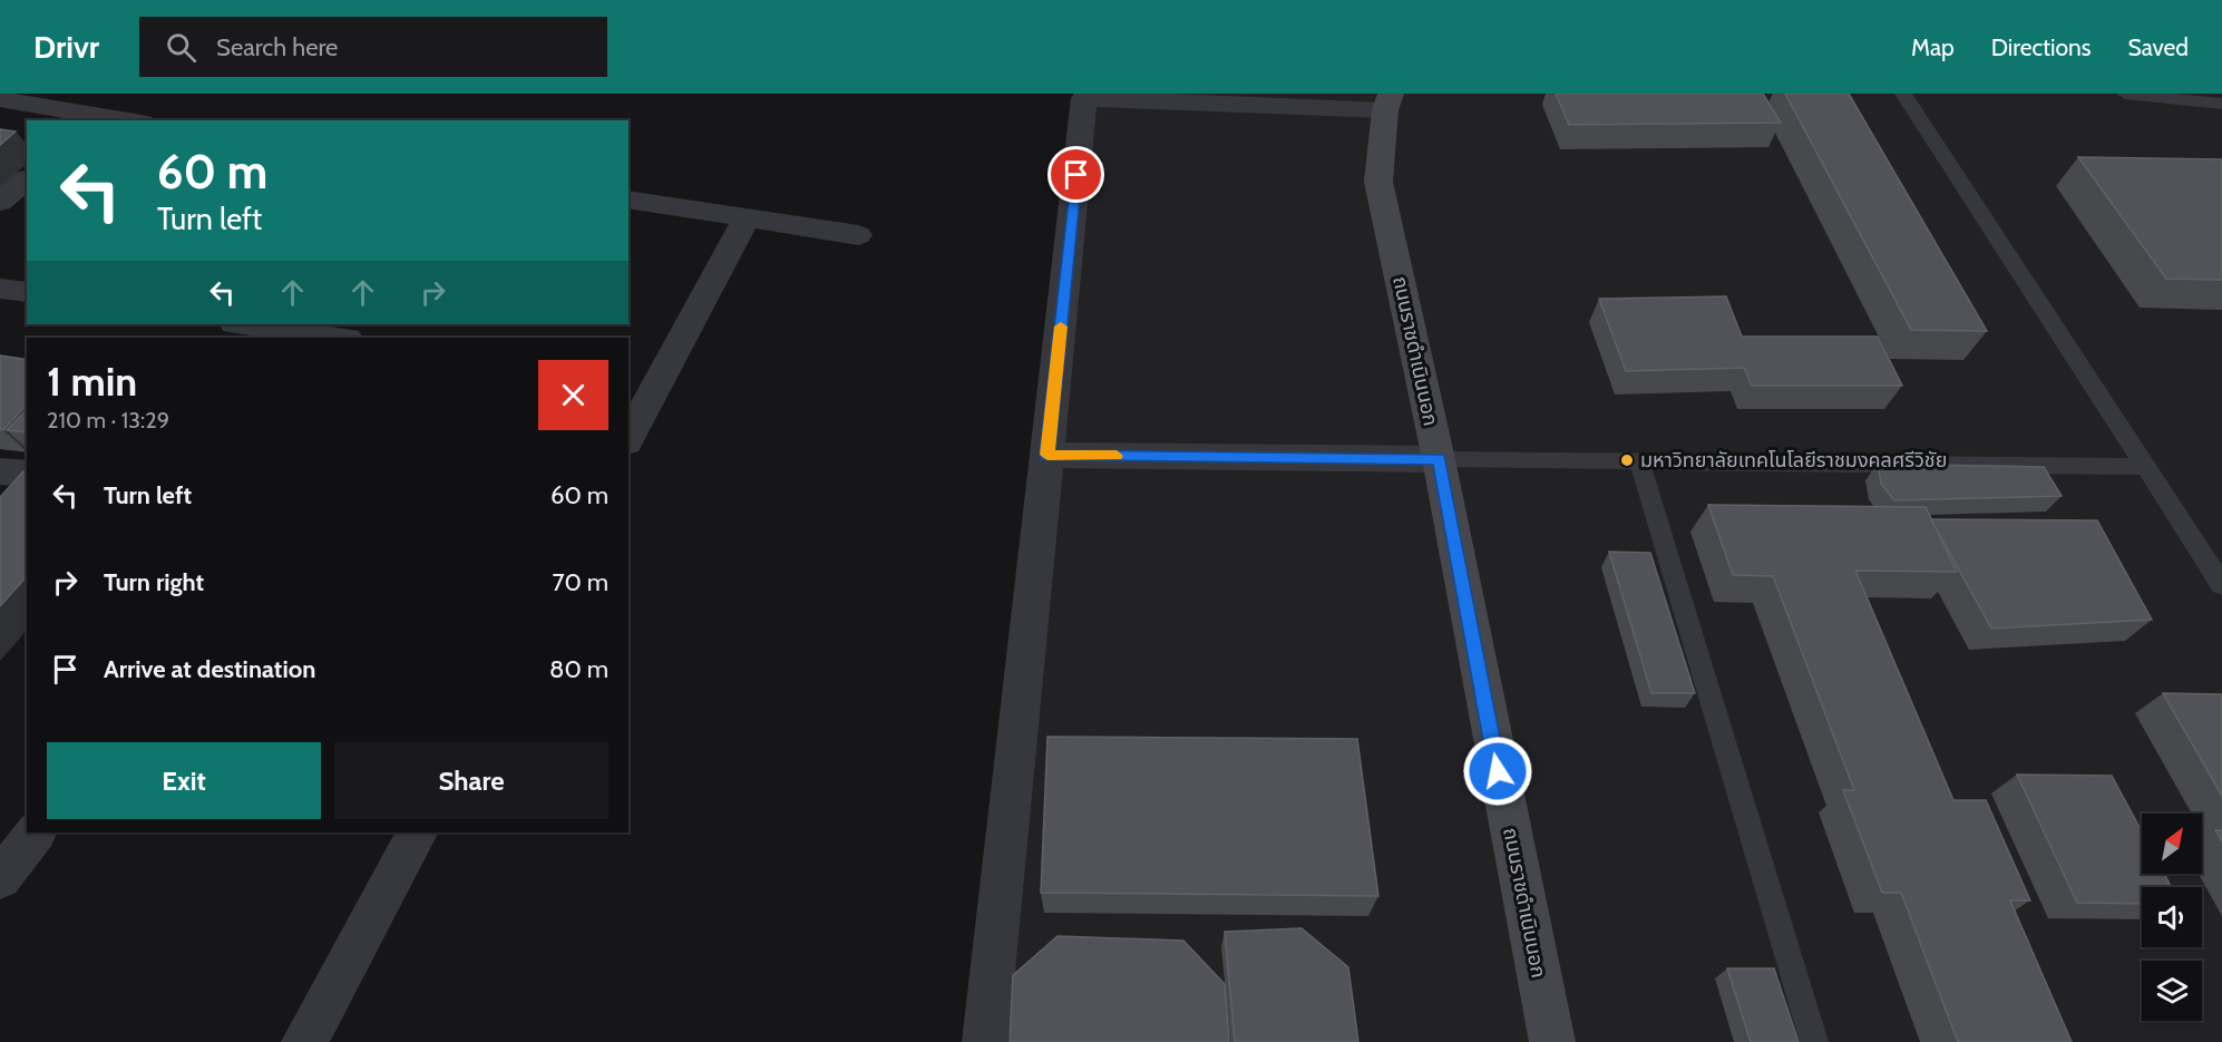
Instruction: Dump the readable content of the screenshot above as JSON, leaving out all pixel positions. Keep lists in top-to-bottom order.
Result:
{
  "streets": {
    "street": ["ถนนราชดำเนินนอก"]
  },
  "places": ["มหาวิทยาลัยเทคโนโลยีราชมงคลศรีวิชัย"],
  "north": "top right",
  "page": {
    "header": "Drivr",
    "search": "Search here",
    "nav": ["Map", "Directions", "Saved"],
    "turn": ["60 m", "Turn left"],
    "heading": ["1 min", "210 m · 13:29"],
    "list": [
      {
        "name": "Turn left",
        "value": "60 m"
      },
      {
        "name": "Turn right",
        "value": "70 m"
      },
      {
        "name": "Arrive at destination",
        "value": "80 m"
      }
    ],
    "buttons": ["Exit", "Share"]
  }
}
